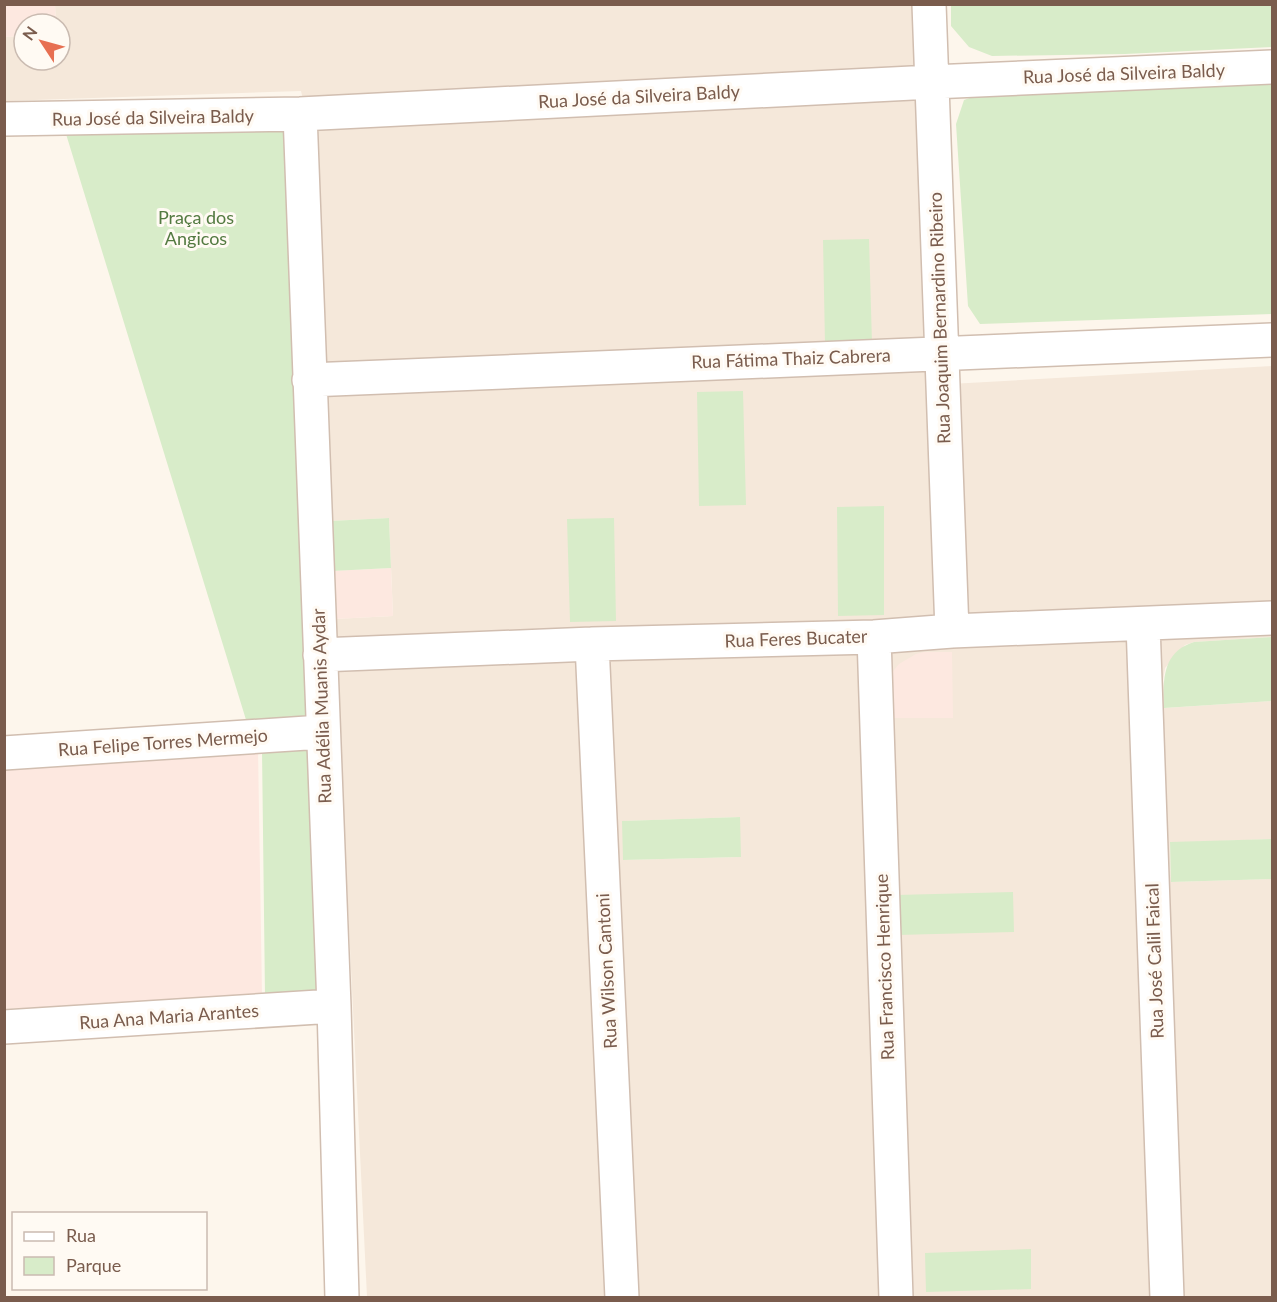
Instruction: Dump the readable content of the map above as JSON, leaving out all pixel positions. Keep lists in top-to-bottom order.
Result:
{
  "streets": {
    "street": [
      "Rua José da Silveira Baldy",
      "Rua Joaquim Bernardino Ribeiro",
      "Rua Fátima Thaiz Cabrera",
      "Rua Feres Bucater",
      "Rua Adélia Muanis Aydar",
      "Rua Felipe Torres Mermejo",
      "Rua José Calil Faical",
      "Rua Francisco Henrique",
      "Rua Wilson Cantoni",
      "Rua Ana Maria Arantes"
    ]
  },
  "crossings": [
    ["Rua José da Silveira Baldy", "Rua Joaquim Bernardino Ribeiro"],
    ["Rua José da Silveira Baldy", "Rua Adélia Muanis Aydar"],
    ["Rua Joaquim Bernardino Ribeiro", "Rua Fátima Thaiz Cabrera"],
    ["Rua Joaquim Bernardino Ribeiro", "Rua Feres Bucater"],
    ["Rua Fátima Thaiz Cabrera", "Rua Adélia Muanis Aydar"],
    ["Rua Feres Bucater", "Rua Adélia Muanis Aydar"],
    ["Rua Feres Bucater", "Rua José Calil Faical"],
    ["Rua Feres Bucater", "Rua Francisco Henrique"],
    ["Rua Feres Bucater", "Rua Wilson Cantoni"],
    ["Rua Adélia Muanis Aydar", "Rua Felipe Torres Mermejo"],
    ["Rua Adélia Muanis Aydar", "Rua Ana Maria Arantes"]
  ],
  "parks": ["Praça dos Angicos"],
  "legend": ["Rua", "Parque"],
  "north": "top left"
}
